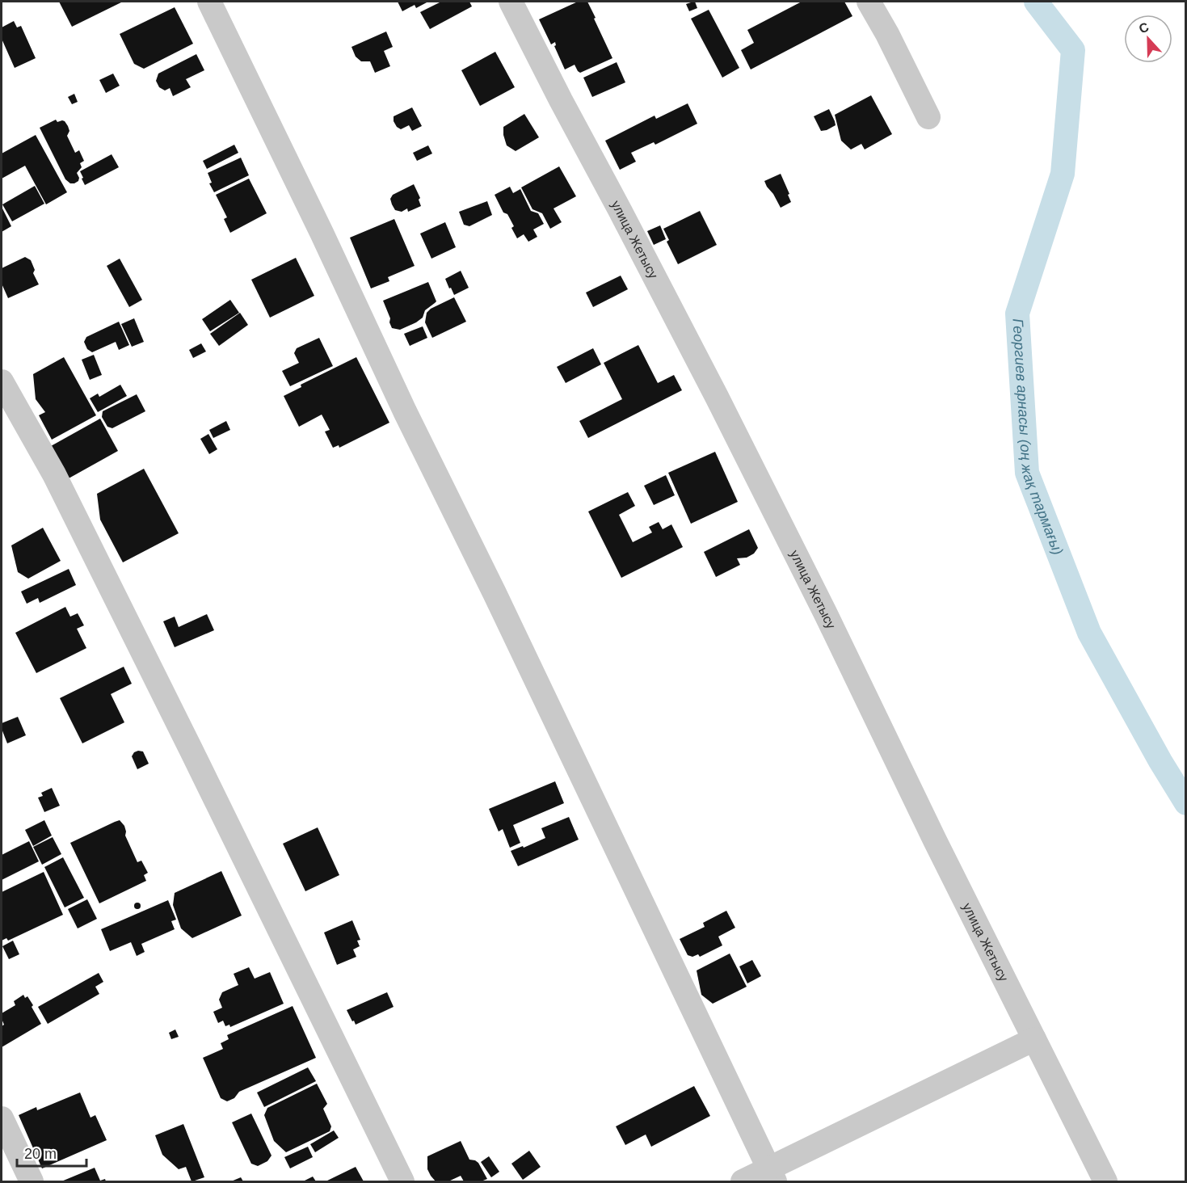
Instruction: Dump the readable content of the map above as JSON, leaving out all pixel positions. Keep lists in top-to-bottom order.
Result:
{
  "streets": {
    "street": ["улица Жетысу"]
  },
  "water": ["Георгиев арнасы (оң жақ тармағы)"],
  "scale_bar": "20 m",
  "north": "top"
}
